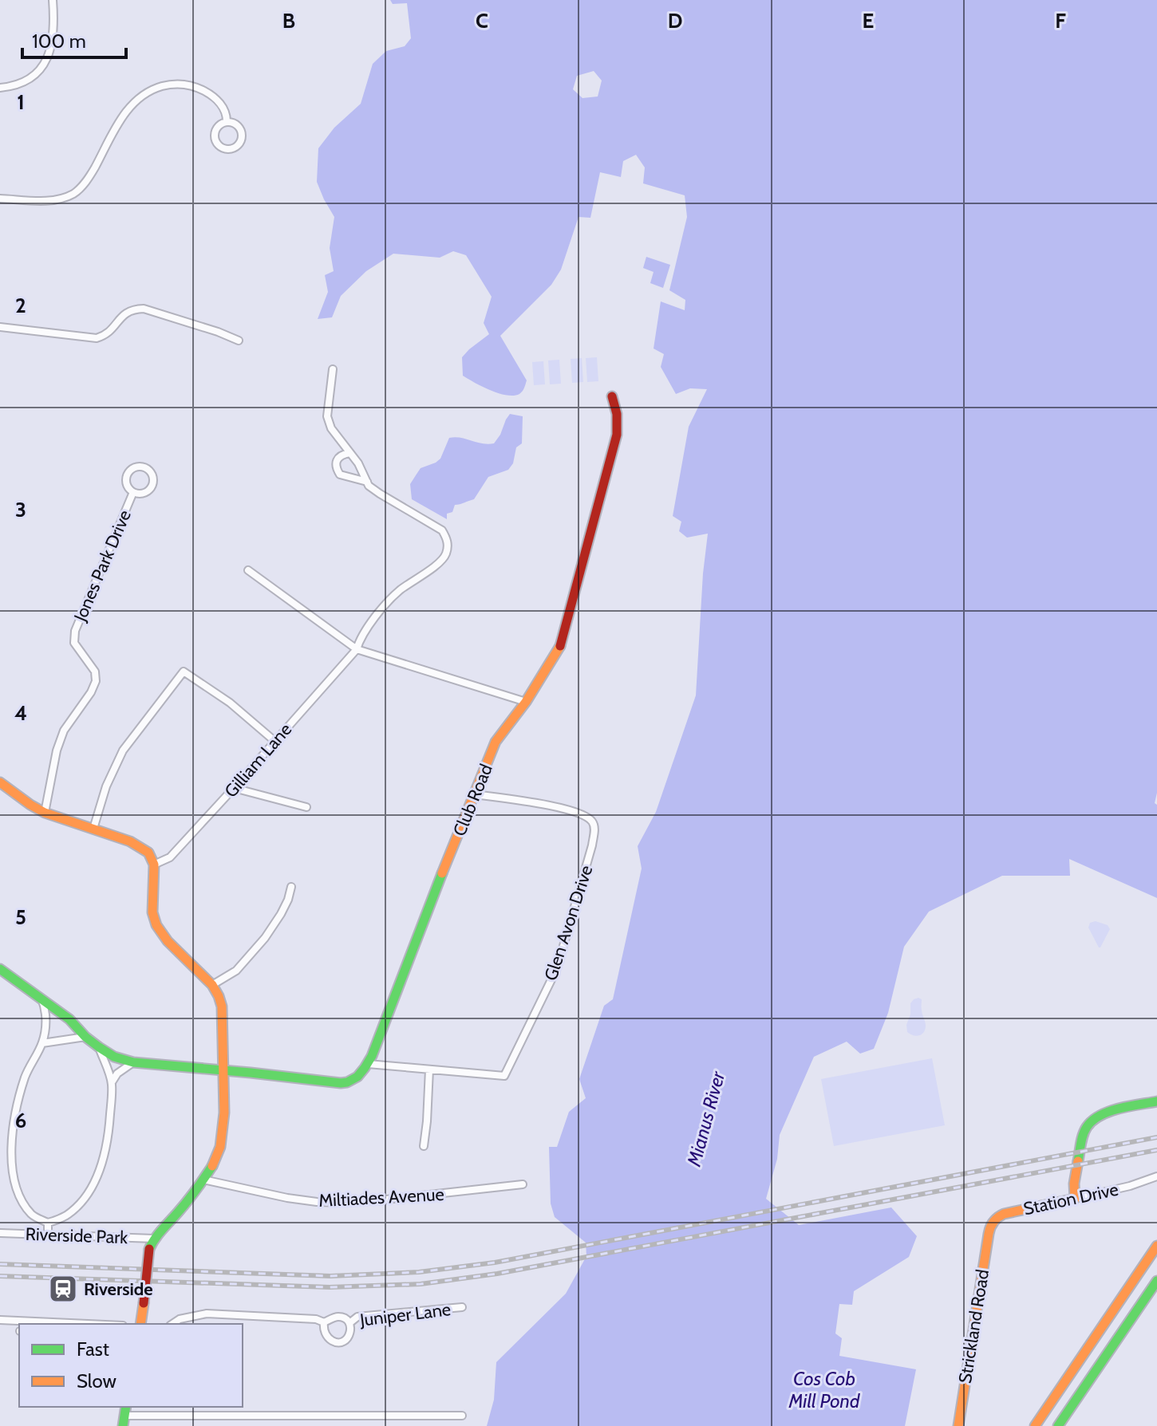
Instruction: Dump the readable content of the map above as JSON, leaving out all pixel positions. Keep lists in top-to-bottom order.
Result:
{
  "streets": {
    "main road": ["Club Road", "Station Drive", "Strickland Road"],
    "street": [
      "Jones Park Drive",
      "Gilliam Lane",
      "Glen Avon Drive",
      "Miltiades Avenue",
      "Riverside Park",
      "Juniper Lane"
    ]
  },
  "crossings": [
    ["Club Road", "Glen Avon Drive"],
    ["Station Drive", "Strickland Road"]
  ],
  "water": ["Mianus River", "Cos Cob Mill Pond"],
  "places": {
    "station": ["Riverside"]
  },
  "legend": ["Fast", "Slow"],
  "scale_bar": "100 m",
  "grid": {
    "columns": [
      "B",
      "C",
      "D",
      "E",
      "F"
    ],
    "rows": [
      "1",
      "2",
      "3",
      "4",
      "5",
      "6"
    ]
  }
}
